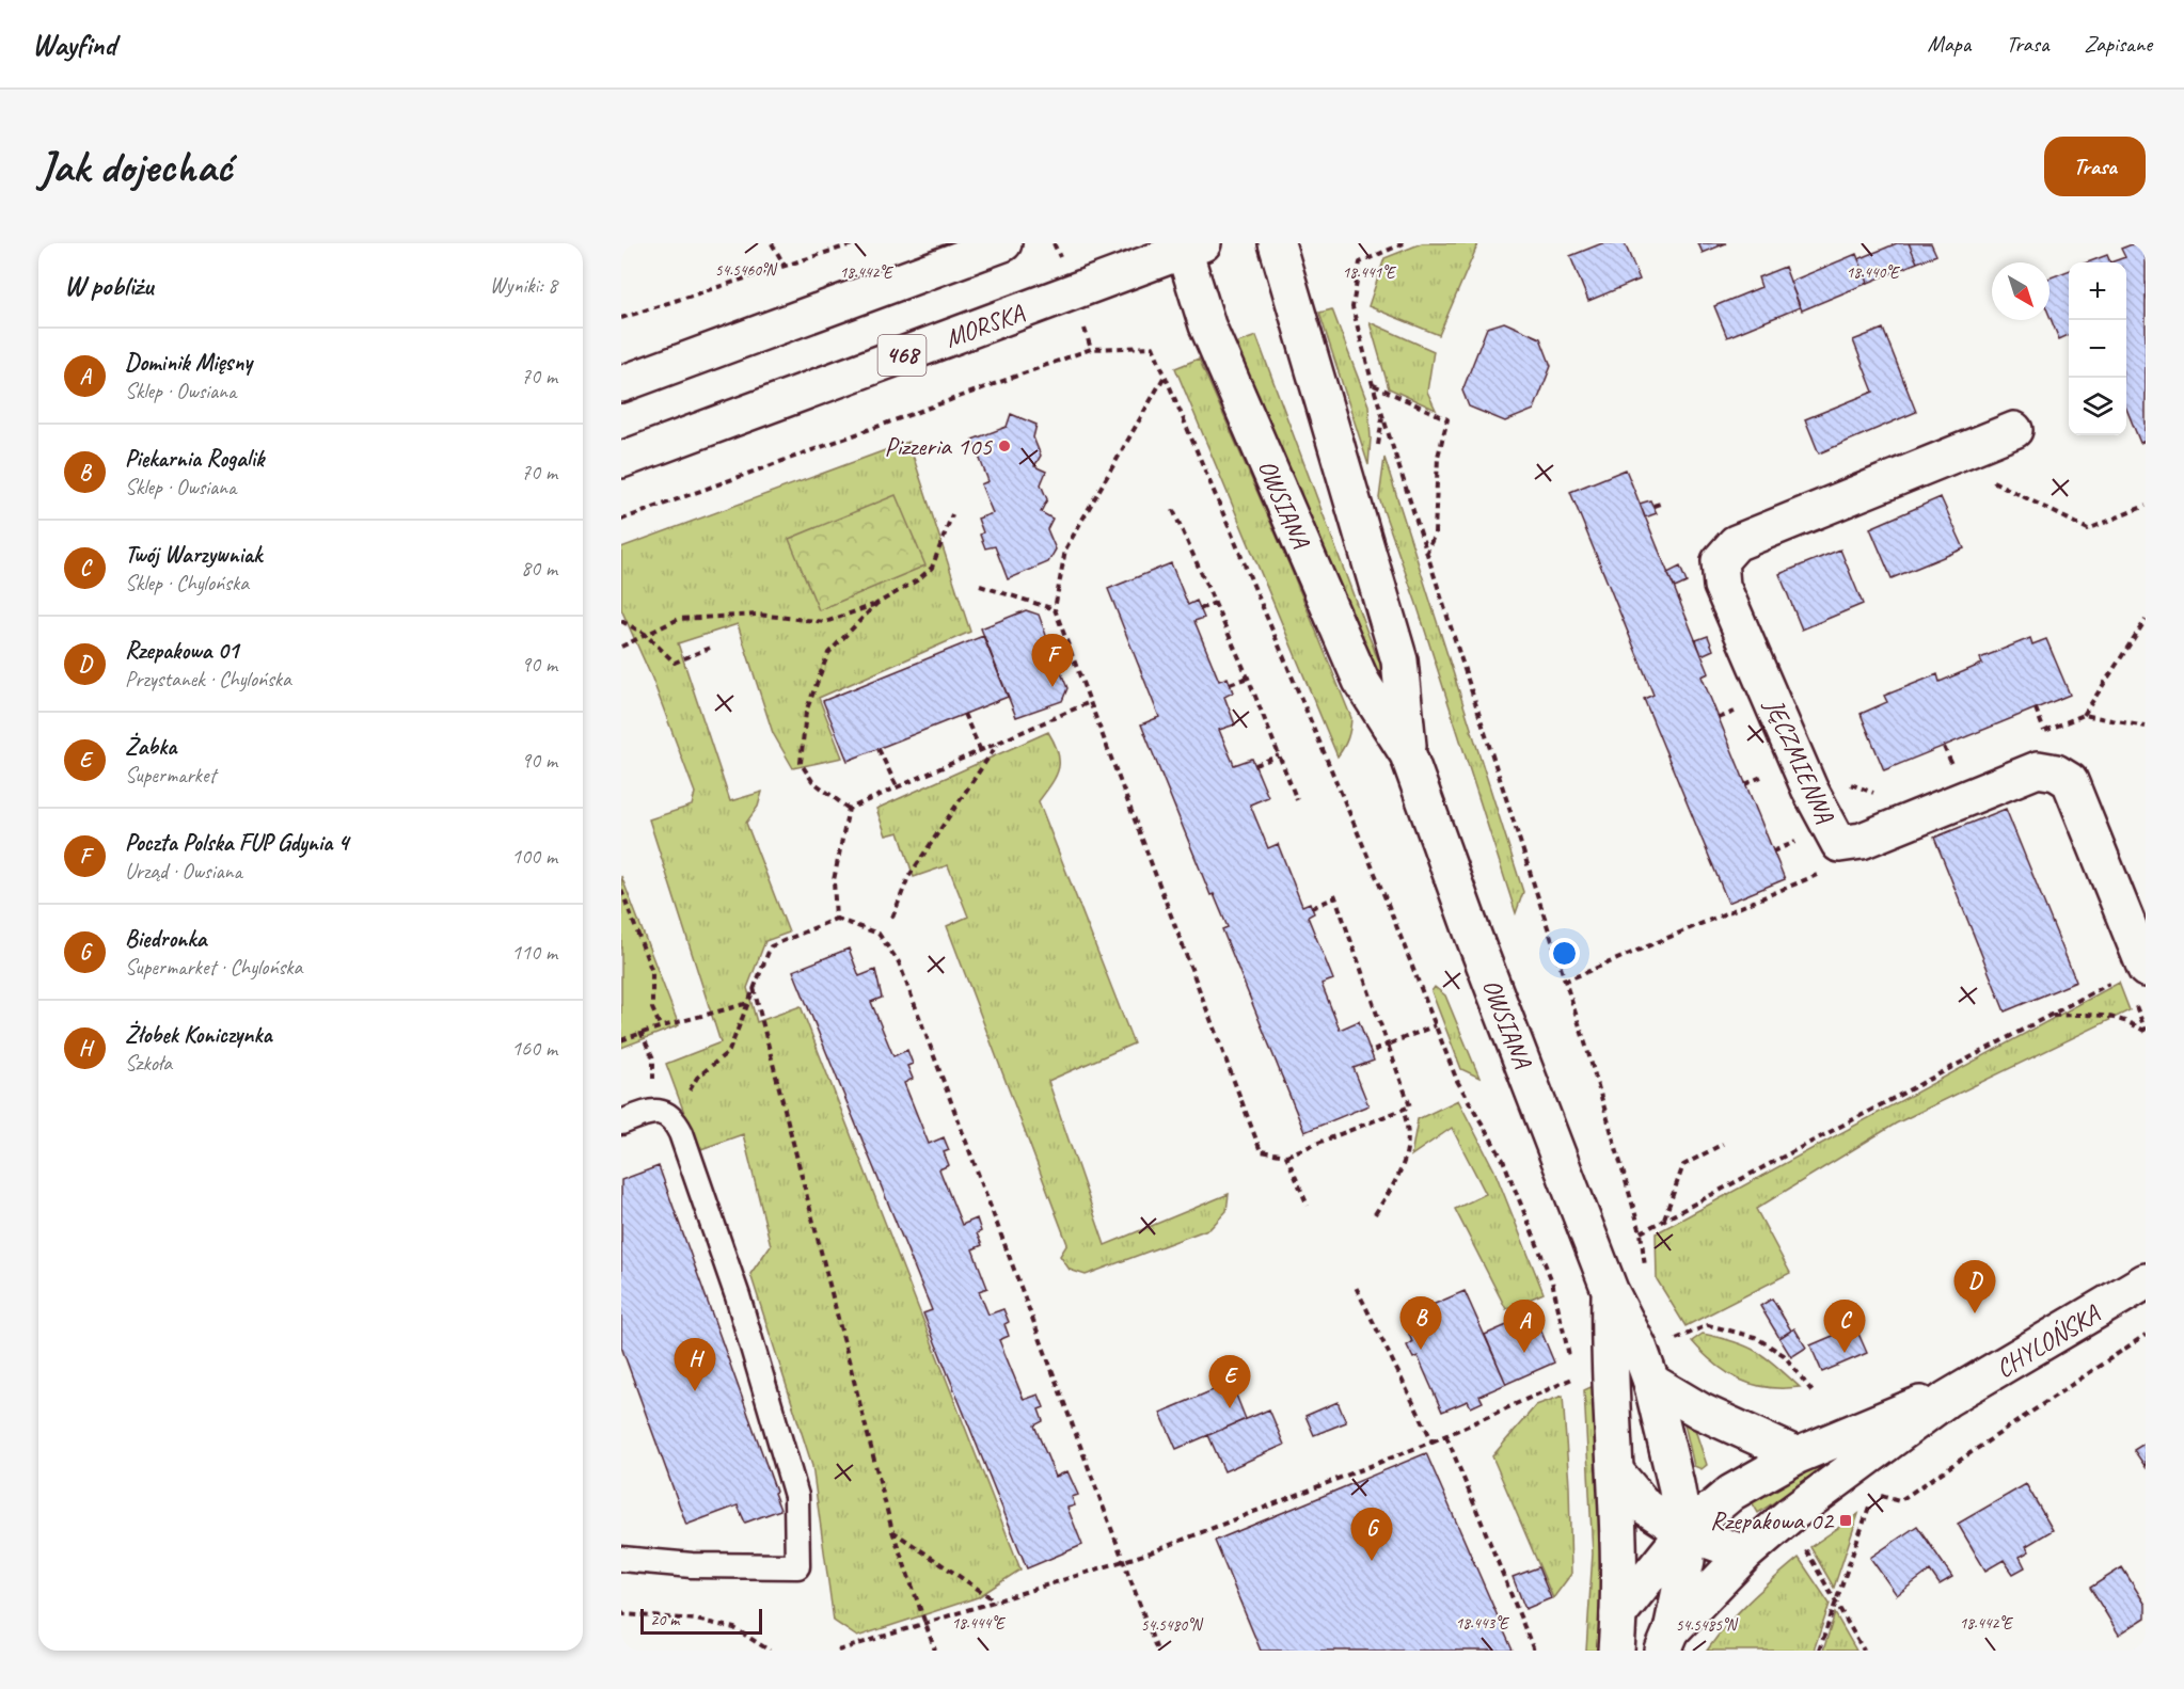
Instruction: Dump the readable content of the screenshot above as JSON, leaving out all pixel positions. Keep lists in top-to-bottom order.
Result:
{
  "streets": {
    "street": [
      "MORSKA",
      "468",
      "OWSIANA",
      "JĘCZMIENNA",
      "CHYLOŃSKA"
    ]
  },
  "crossings": [
    ["MORSKA", "OWSIANA"],
    ["OWSIANA", "CHYLOŃSKA"]
  ],
  "places": {
    "other": ["Pizzeria 105"],
    "transit": ["Rzepakowa 02"]
  },
  "scale_bar": "20 m",
  "north": "bottom right",
  "page": {
    "header": "Wayfind",
    "nav": ["Mapa", "Trasa", "Zapisane"],
    "buttons": "Trasa",
    "title": "Jak dojechać",
    "heading": ["W pobliżu", "Wyniki: 8"],
    "map_buttons": ["+", "−"],
    "list": [
      {
        "mark": "A",
        "name": "Dominik Mięsny",
        "note": "Sklep · Owsiana",
        "value": "70 m"
      },
      {
        "mark": "B",
        "name": "Piekarnia Rogalik",
        "note": "Sklep · Owsiana",
        "value": "70 m"
      },
      {
        "mark": "C",
        "name": "Twój Warzywniak",
        "note": "Sklep · Chylońska",
        "value": "80 m"
      },
      {
        "mark": "D",
        "name": "Rzepakowa 01",
        "note": "Przystanek · Chylońska",
        "value": "90 m"
      },
      {
        "mark": "E",
        "name": "Żabka",
        "note": "Supermarket",
        "value": "90 m"
      },
      {
        "mark": "F",
        "name": "Poczta Polska FUP Gdynia 4",
        "note": "Urząd · Owsiana",
        "value": "100 m"
      },
      {
        "mark": "G",
        "name": "Biedronka",
        "note": "Supermarket · Chylońska",
        "value": "110 m"
      },
      {
        "mark": "H",
        "name": "Żłobek Koniczynka",
        "note": "Szkoła",
        "value": "160 m"
      }
    ],
    "pins": [
      "F",
      "D",
      "B",
      "A",
      "C",
      "H",
      "E",
      "G"
    ],
    "scale": "20 m"
  },
  "coordinates": [
    "54.5460°N",
    "18.442°E",
    "18.441°E",
    "18.440°E",
    "18.444°E",
    "18.443°E",
    "54.5480°N",
    "54.5485°N"
  ]
}
